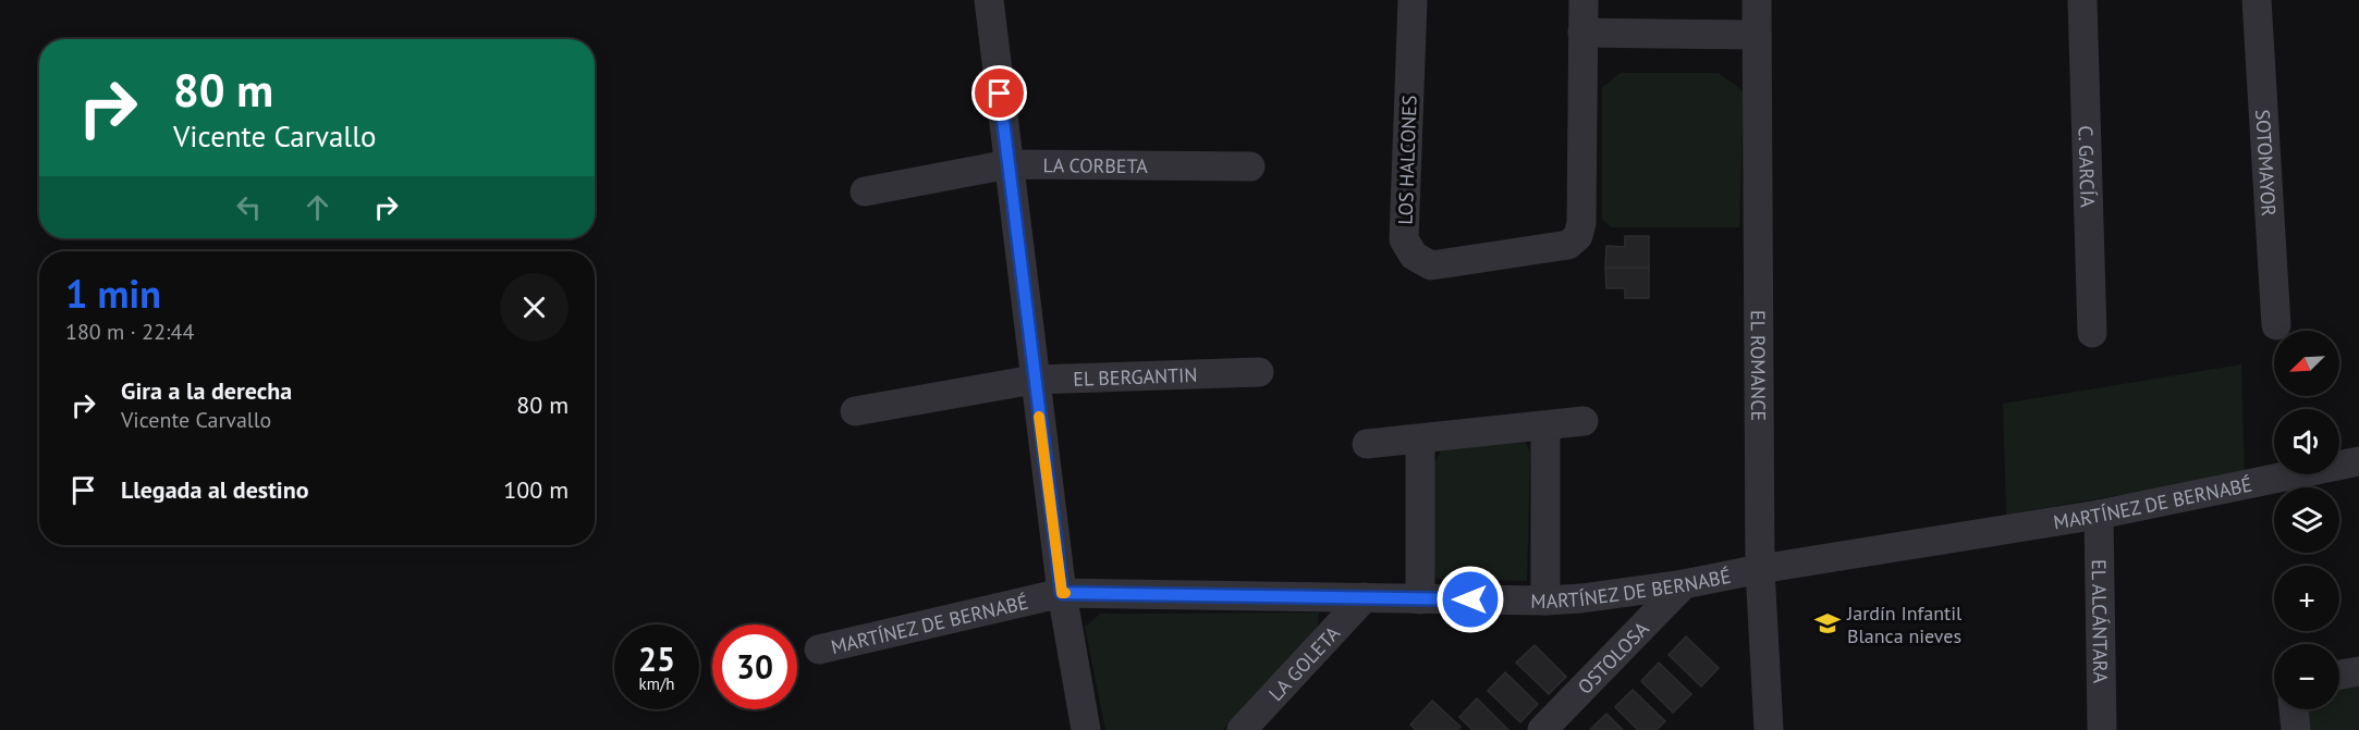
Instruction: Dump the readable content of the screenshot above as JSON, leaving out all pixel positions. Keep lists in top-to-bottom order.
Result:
{
  "streets": {
    "street": [
      "LOS HALCONES",
      "SOTOMAYOR",
      "LA CORBETA",
      "C. GARCÍA",
      "EL ROMANCE",
      "EL BERGANTIN",
      "MARTÍNEZ DE BERNABÉ",
      "EL ALCÁNTARA",
      "OSTOLOSA",
      "LA GOLETA"
    ]
  },
  "crossings": [
    ["EL ROMANCE", "MARTÍNEZ DE BERNABÉ"],
    ["MARTÍNEZ DE BERNABÉ", "EL ALCÁNTARA"],
    ["MARTÍNEZ DE BERNABÉ", "OSTOLOSA"],
    ["MARTÍNEZ DE BERNABÉ", "LA GOLETA"]
  ],
  "places": {
    "school or university": ["Jardín Infantil Blanca nieves"]
  },
  "north": "bottom left",
  "page": {
    "turn": ["80 m", "Vicente Carvallo"],
    "heading": ["1 min", "180 m · 22:44"],
    "map_buttons": ["+", "−"],
    "list": [
      {
        "name": "Gira a la derecha",
        "note": "Vicente Carvallo",
        "value": "80 m"
      },
      {
        "name": "Llegada al destino",
        "value": "100 m"
      }
    ],
    "speed": "25 km/h",
    "limit": "30"
  }
}
